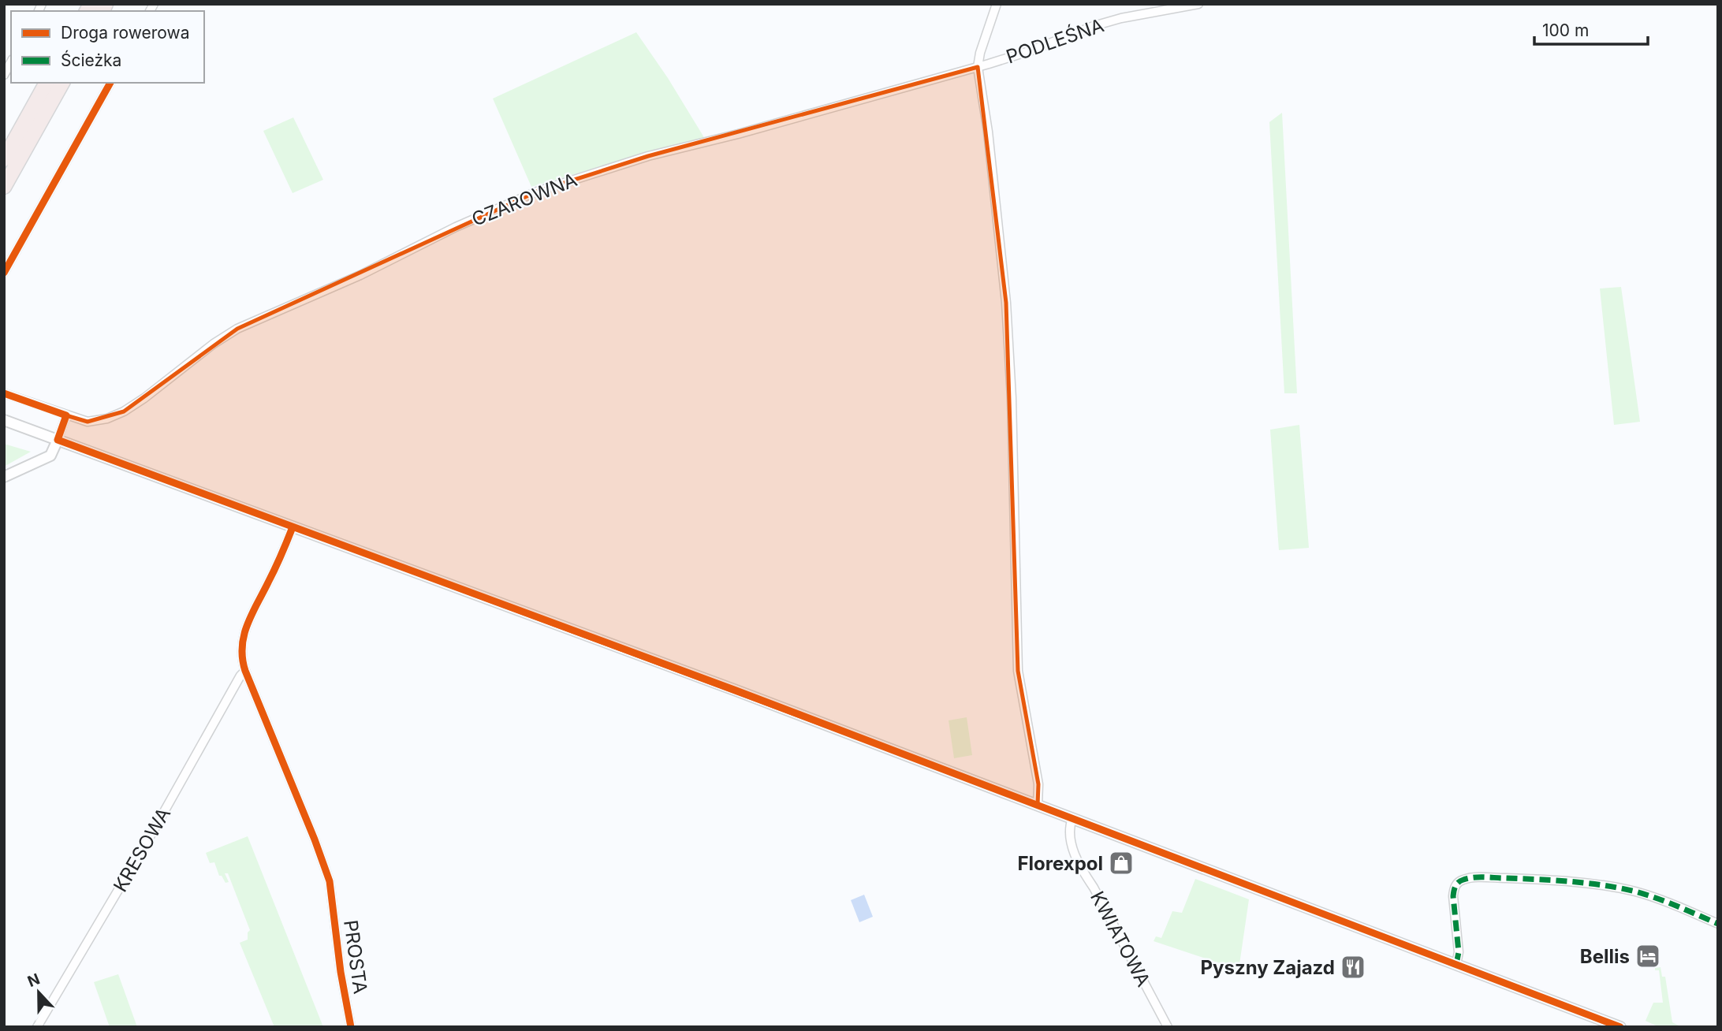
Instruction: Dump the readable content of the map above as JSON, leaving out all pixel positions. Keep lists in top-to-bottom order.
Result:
{
  "streets": {
    "street": [
      "PODLEŚNA",
      "CZAROWNA",
      "KRESOWA",
      "KWIATOWA",
      "PROSTA"
    ]
  },
  "crossings": [
    ["PODLEŚNA", "CZAROWNA"],
    ["KRESOWA", "PROSTA"]
  ],
  "places": {
    "shop": ["Florexpol"],
    "hotel": ["Bellis"],
    "restaurant": ["Pyszny Zajazd"]
  },
  "legend": ["Droga rowerowa", "Ścieżka"],
  "scale_bar": "100 m",
  "north": "top"
}
